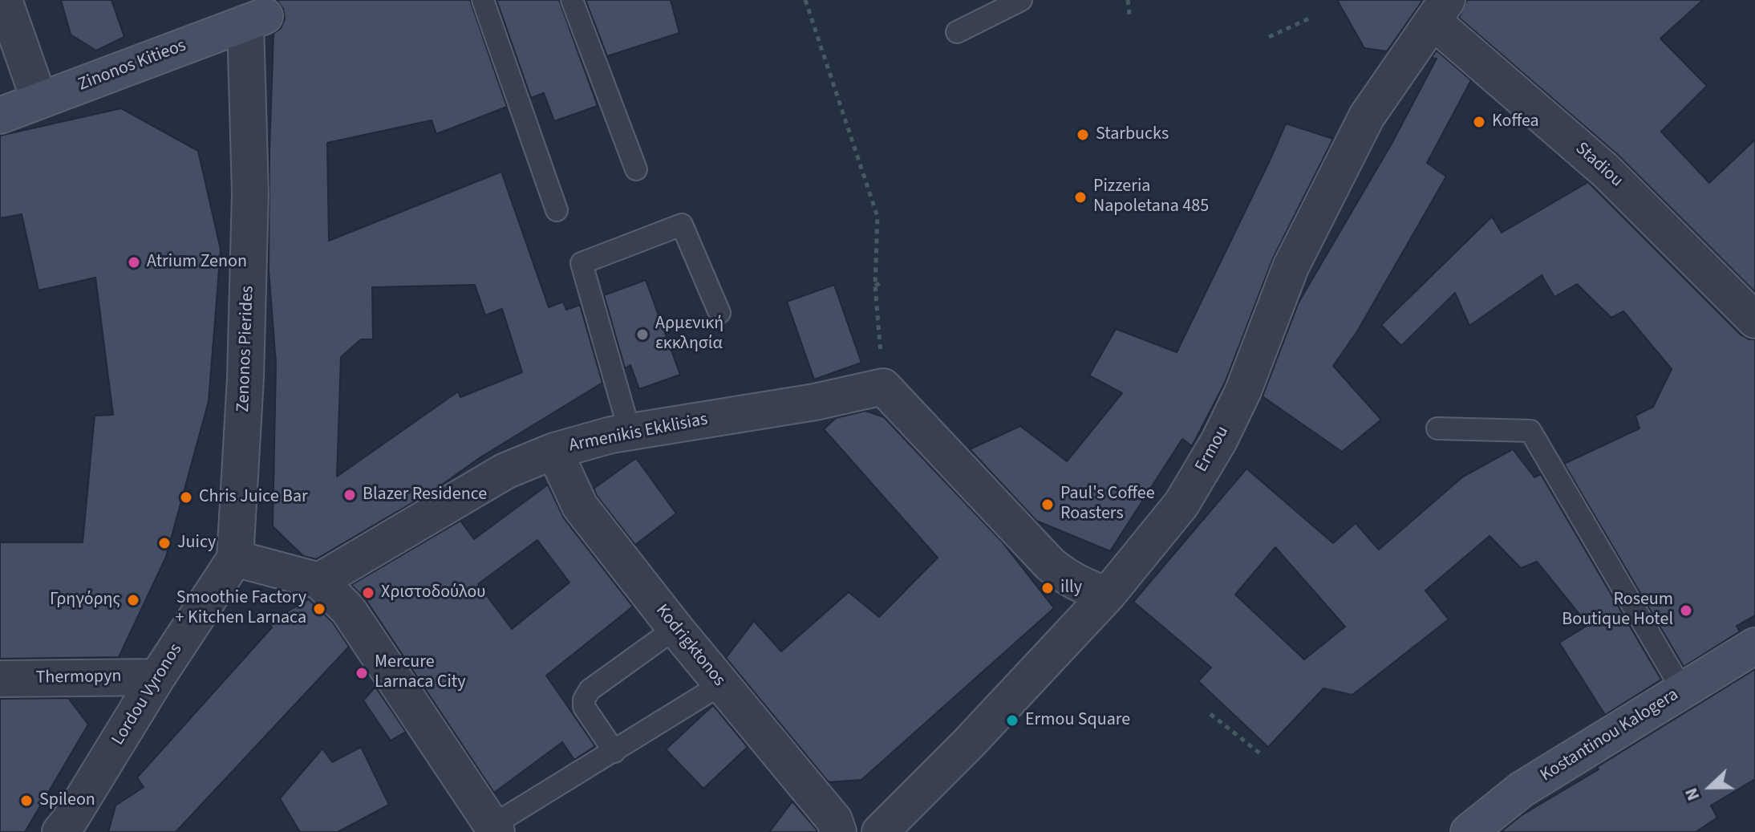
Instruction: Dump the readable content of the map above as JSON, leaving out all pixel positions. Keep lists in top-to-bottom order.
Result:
{
  "streets": {
    "street": [
      "Zinonos Kitieos",
      "Stadiou",
      "Zenonos Pierides",
      "Armenikis Ekklisias",
      "Ermou",
      "Kodrigktonos",
      "Thermopyn",
      "Lordou Vyronos",
      "Kostantinou Kalogera"
    ]
  },
  "crossings": [
    ["Zinonos Kitieos", "Zenonos Pierides"],
    ["Stadiou", "Ermou"],
    ["Zenonos Pierides", "Lordou Vyronos"],
    ["Armenikis Ekklisias", "Kodrigktonos"],
    ["Thermopyn", "Lordou Vyronos"]
  ],
  "places": [
    "Koffea",
    "Starbucks",
    "Pizzeria Napoletana 485",
    "Atrium Zenon",
    "Αρμενική εκκλησία",
    "Blazer Residence",
    "Chris Juice Bar",
    "Paul's Coffee Roasters",
    "Juicy",
    "illy",
    "Χριστοδούλου",
    "Γρηγόρης",
    "Smoothie Factory + Kitchen Larnaca",
    "Roseum Boutique Hotel",
    "Mercure Larnaca City",
    "Ermou Square",
    "Spileon"
  ],
  "north": "left"
}
